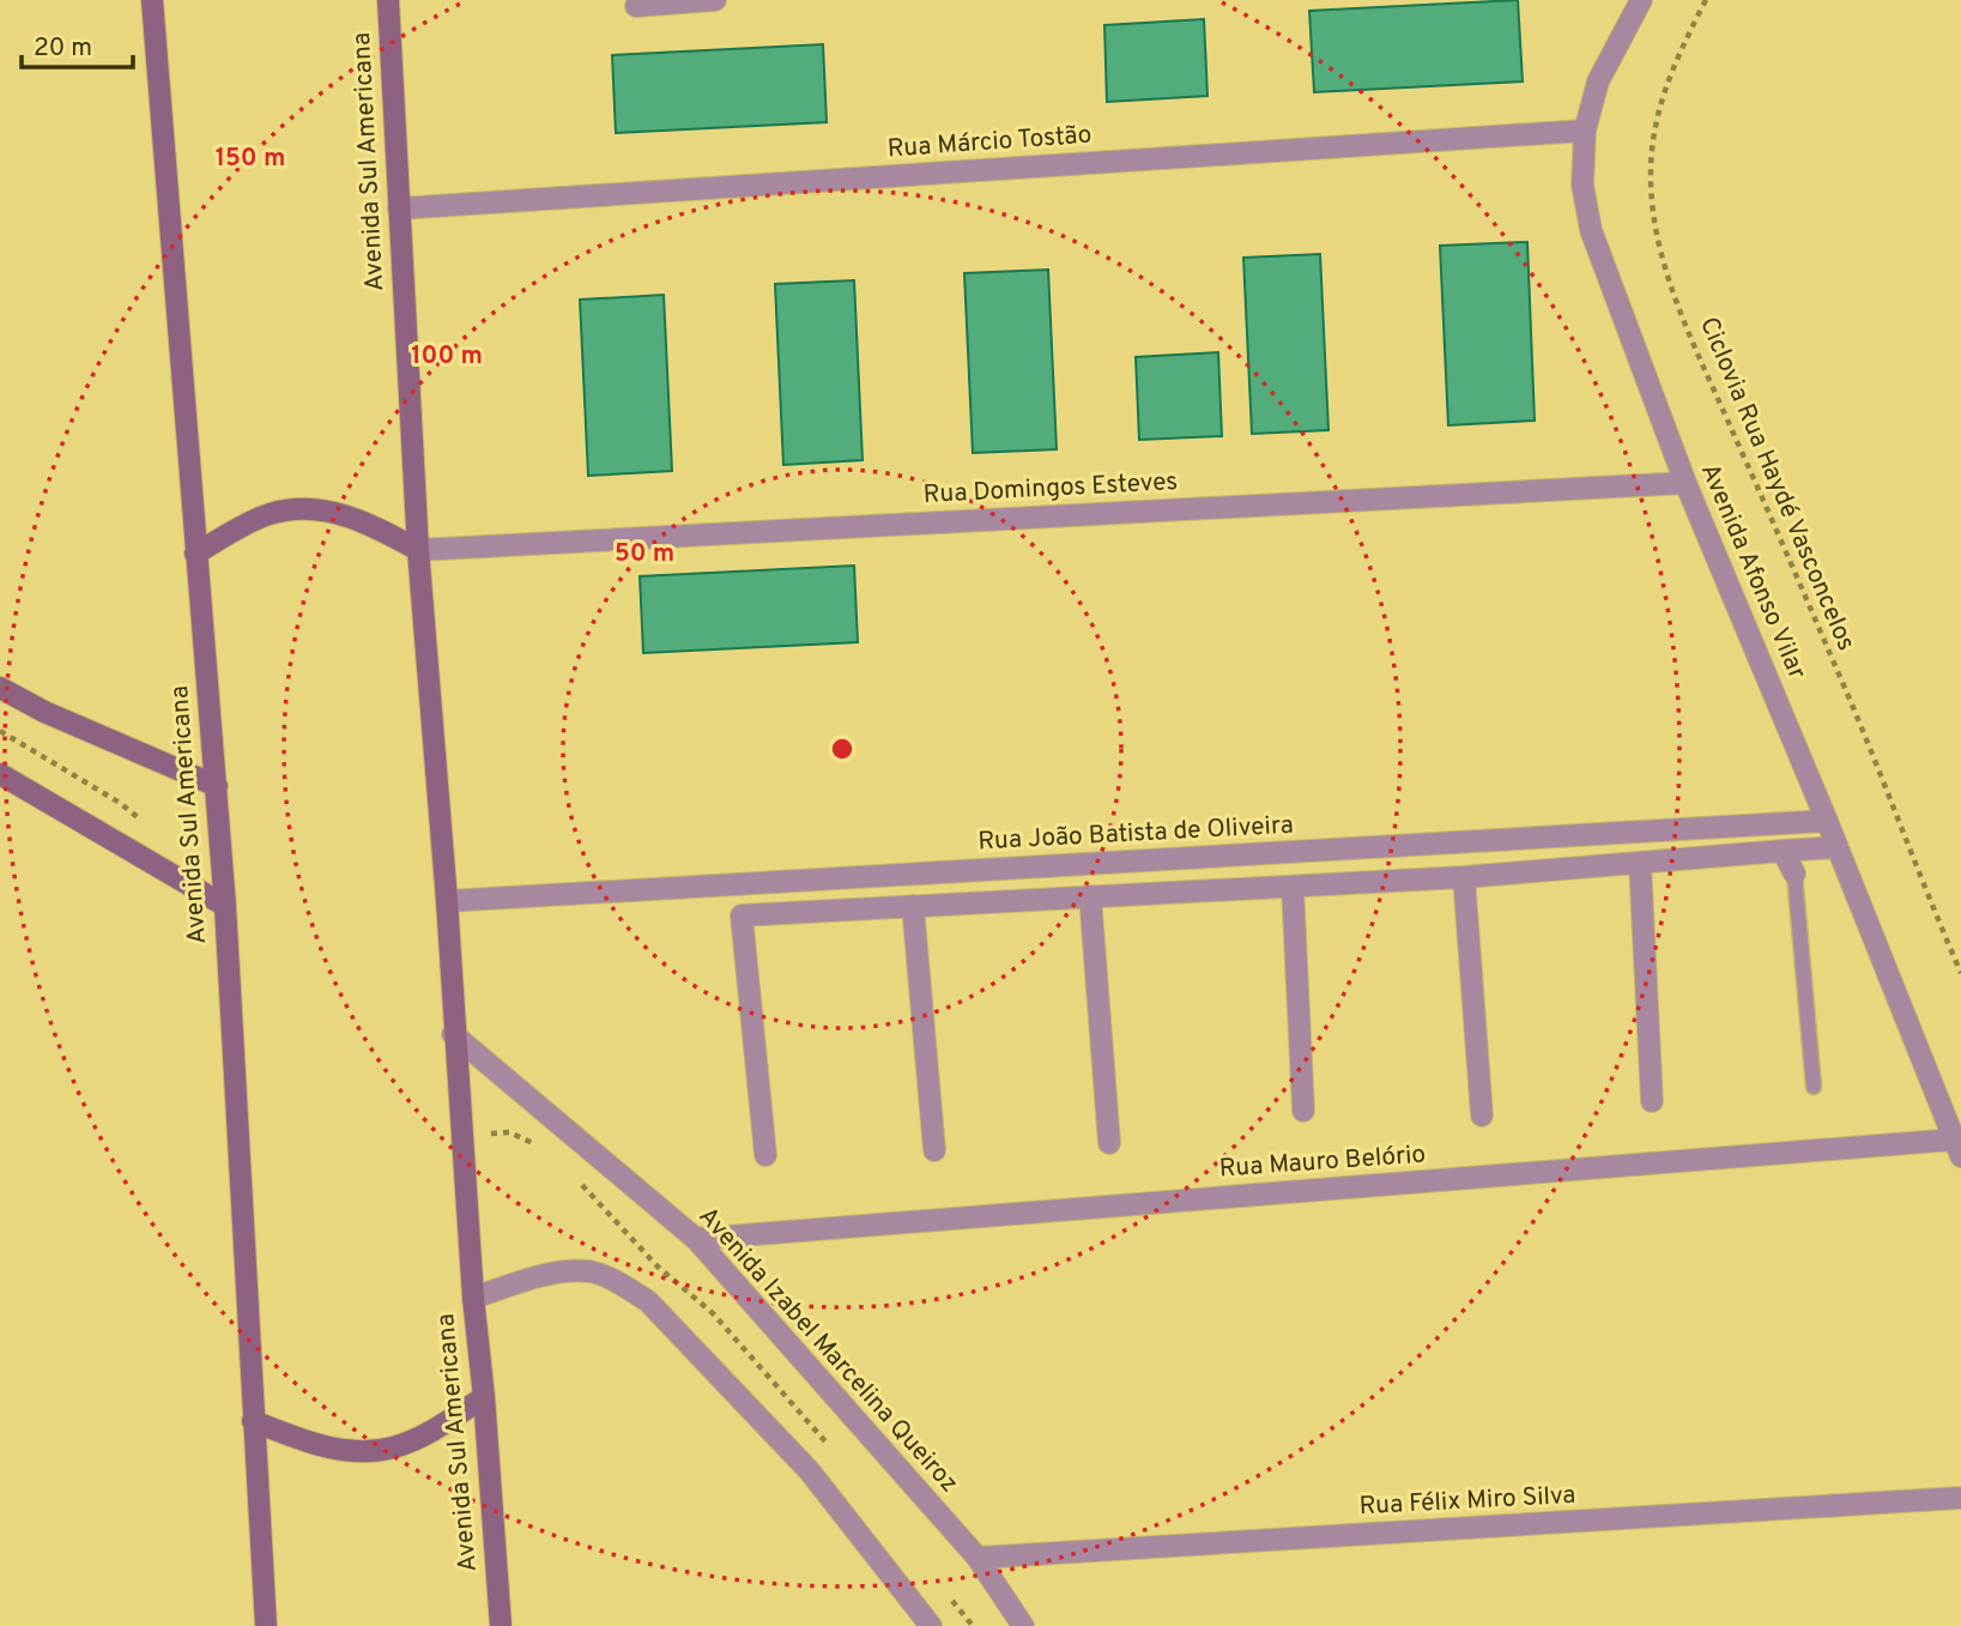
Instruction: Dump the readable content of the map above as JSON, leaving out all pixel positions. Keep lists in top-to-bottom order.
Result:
{
  "streets": {
    "street": [
      "Rua Márcio Tostão",
      "Avenida Sul Americana",
      "Rua Domingos Esteves",
      "Avenida Afonso Vilar",
      "Rua João Batista de Oliveira",
      "Rua Mauro Belório",
      "Avenida Izabel Marcelina Queiroz",
      "Rua Félix Miro Silva"
    ],
    "path": ["Ciclovia Rua Haydé Vasconcelos"]
  },
  "crossings": [
    ["Rua Márcio Tostão", "Avenida Sul Americana"],
    ["Rua Márcio Tostão", "Avenida Afonso Vilar"],
    ["Avenida Sul Americana", "Rua Domingos Esteves"],
    ["Avenida Sul Americana", "Rua João Batista de Oliveira"],
    ["Avenida Sul Americana", "Avenida Izabel Marcelina Queiroz"],
    ["Rua Domingos Esteves", "Avenida Afonso Vilar"],
    ["Avenida Afonso Vilar", "Rua João Batista de Oliveira"],
    ["Avenida Afonso Vilar", "Rua Mauro Belório"],
    ["Rua Mauro Belório", "Avenida Izabel Marcelina Queiroz"],
    ["Avenida Izabel Marcelina Queiroz", "Rua Félix Miro Silva"]
  ],
  "scale_bar": "20 m",
  "rings": ["150 m", "100 m", "50 m"]
}
